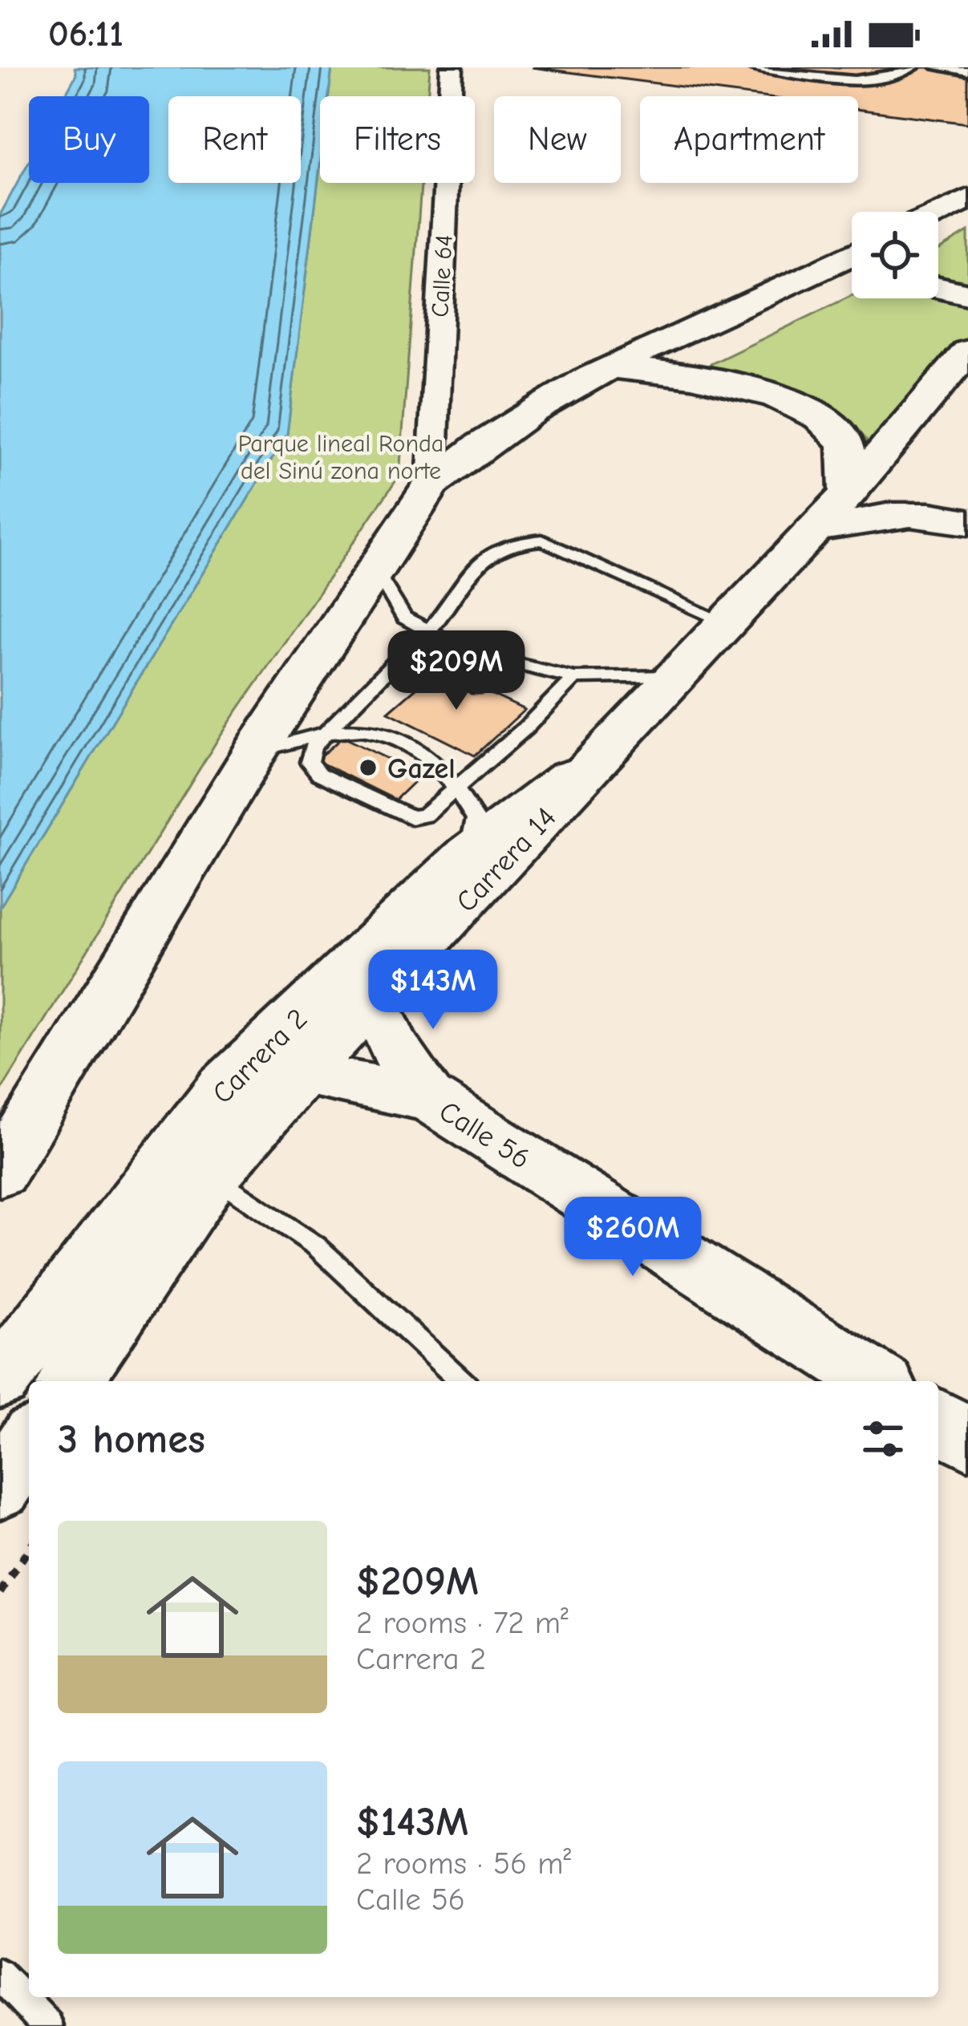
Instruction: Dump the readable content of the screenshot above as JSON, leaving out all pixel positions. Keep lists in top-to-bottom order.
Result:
{
  "streets": {
    "main road": ["Carrera 14", "Carrera 2", "Calle 56"],
    "street": ["Calle 64"]
  },
  "crossings": [
    ["Carrera 14", "Carrera 2"],
    ["Carrera 14", "Calle 56"]
  ],
  "parks": ["Parque lineal Ronda del Sinú zona norte"],
  "places": ["Gazel"],
  "page": {
    "status": "06:11",
    "chip": [
      "Buy",
      "Rent",
      "Filters",
      "New",
      "Apartment"
    ],
    "price": ["$209M", "$143M", "$260M"],
    "heading": "3 homes",
    "list": [
      {
        "name": "$209M",
        "note": "2 rooms · 72 m² · Carrera 2"
      },
      {
        "name": "$143M",
        "note": "2 rooms · 56 m² · Calle 56"
      }
    ]
  }
}
